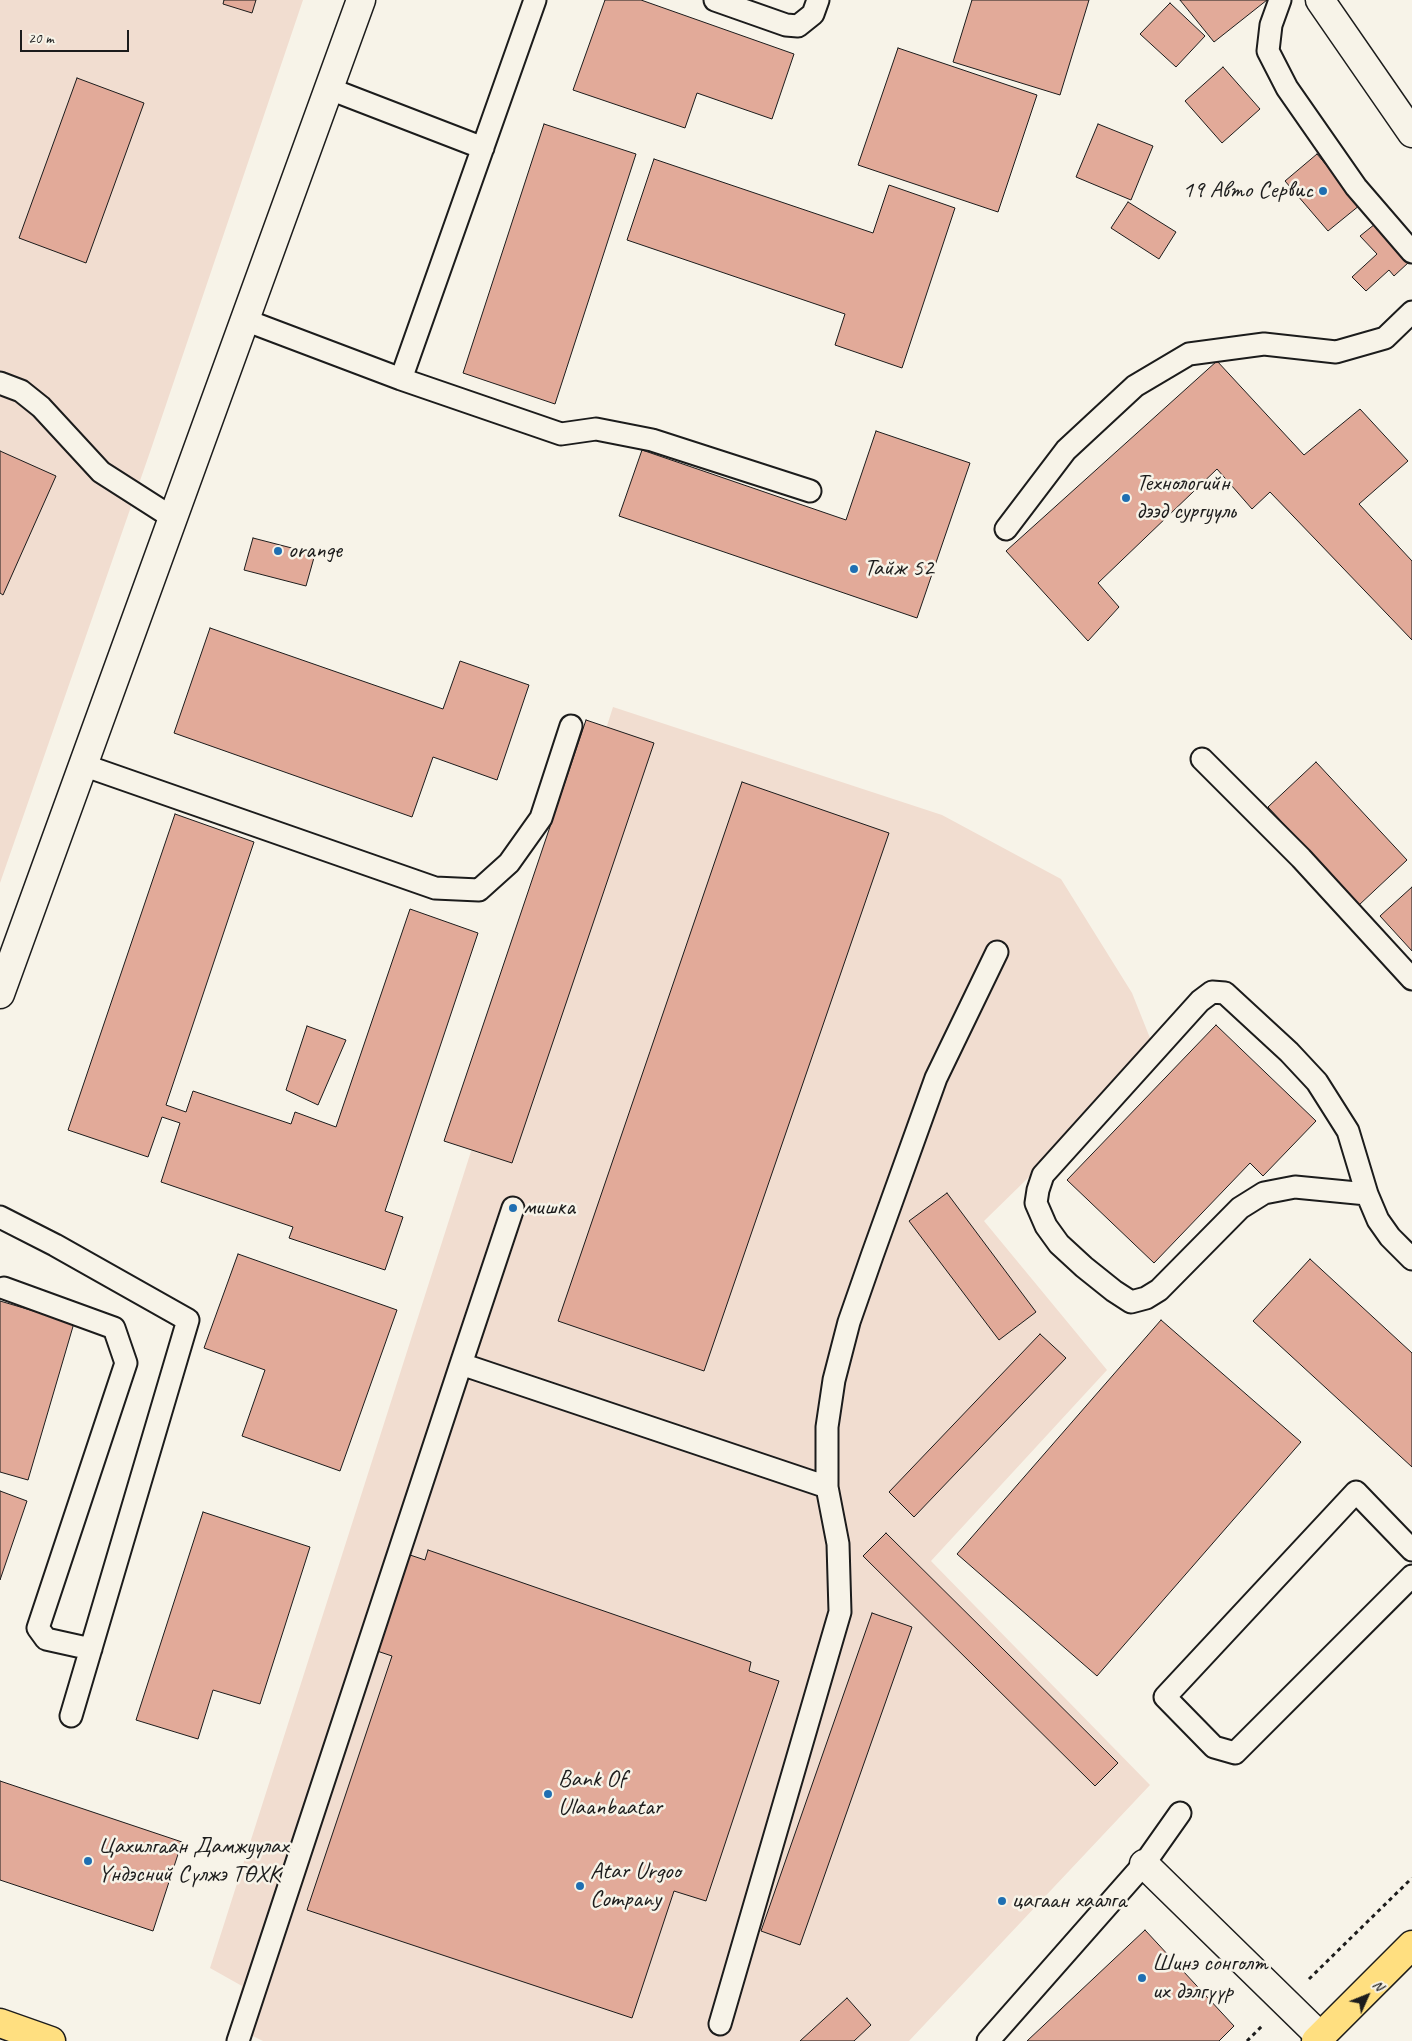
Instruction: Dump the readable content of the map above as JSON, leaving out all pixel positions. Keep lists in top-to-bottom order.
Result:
{
  "places": [
    "19 Авто Сервис",
    "Технологийн дээд сургууль",
    "orange",
    "Тайж 52",
    "мишка",
    "Bank Of Ulaanbaatar",
    "Цахилгаан Дамжуулах Үндэсний Сүлжэ ТӨХК",
    "Atar Urgoo Company",
    "цагаан хаалга",
    "Шинэ сонголт их дэлгүүр"
  ],
  "scale_bar": "20 m",
  "north": "top right"
}
